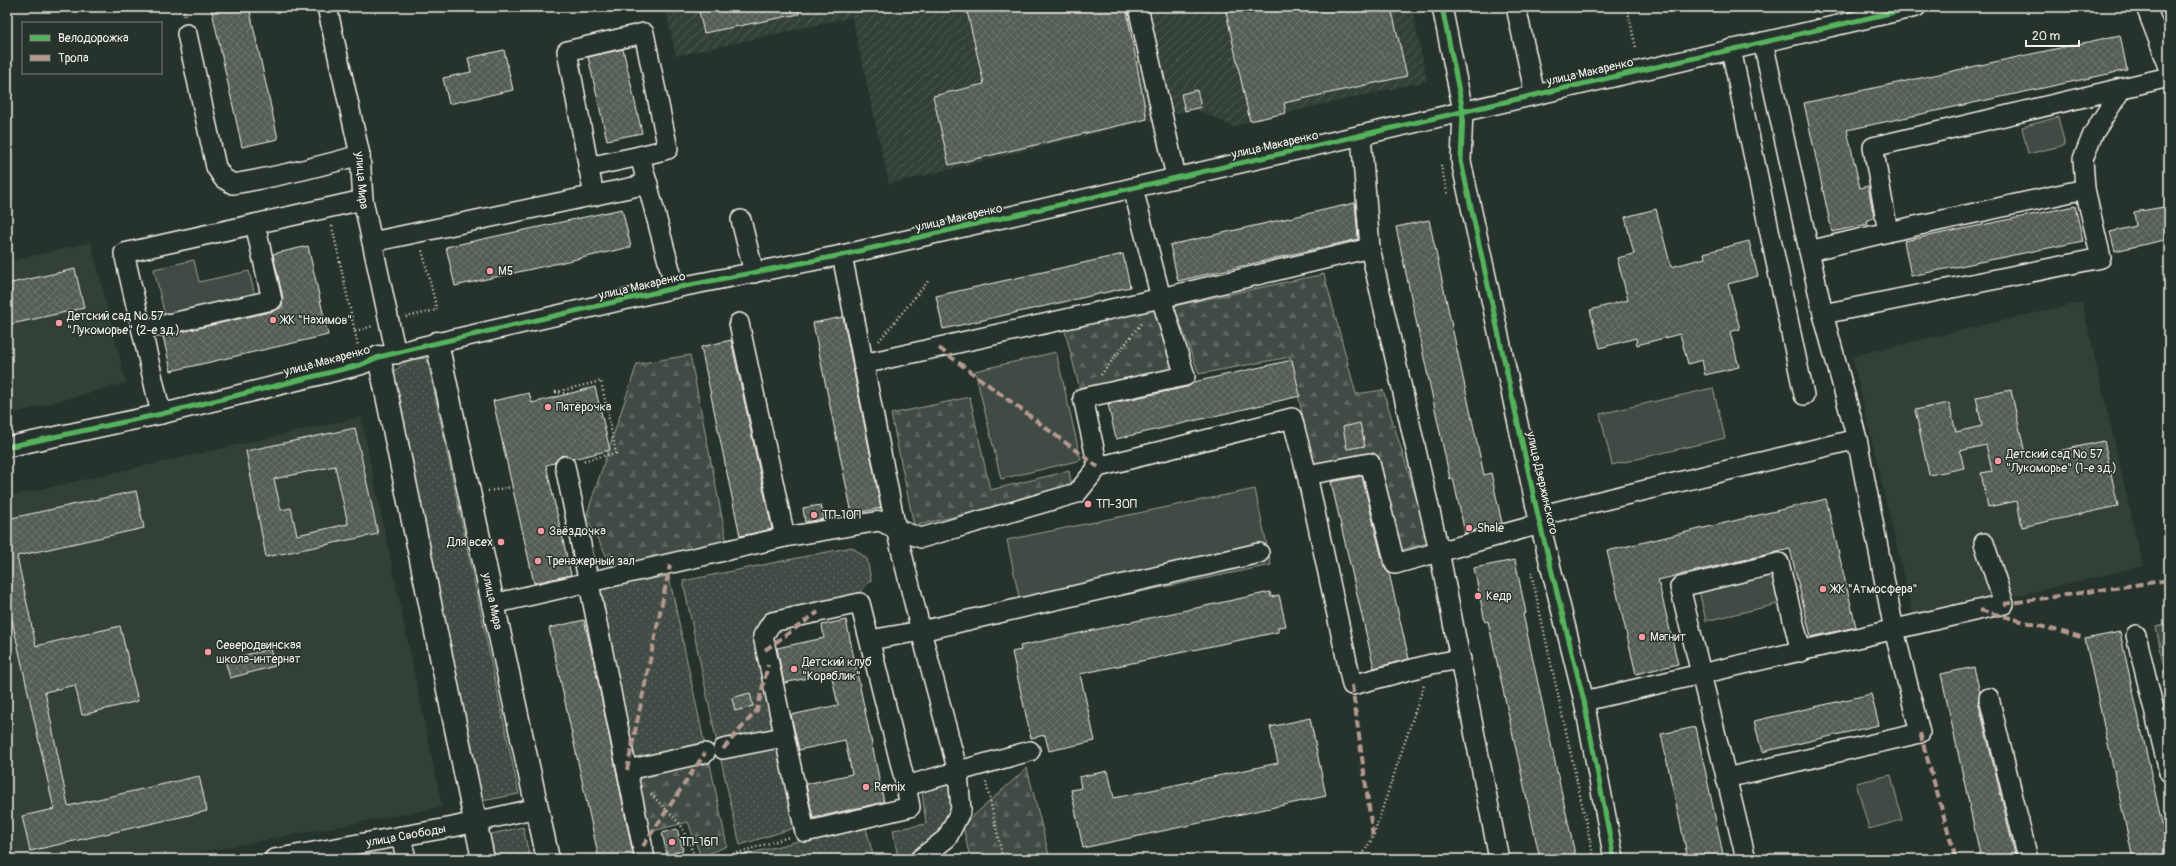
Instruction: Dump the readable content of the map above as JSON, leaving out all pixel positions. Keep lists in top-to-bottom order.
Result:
{
  "streets": {
    "main road": ["улица Мира"],
    "street": ["улица Макаренко", "улица Дзержинского", "улица Свободы"]
  },
  "crossings": [
    ["улица Макаренко", "улица Мира"],
    ["улица Макаренко", "улица Дзержинского"],
    ["улица Мира", "улица Свободы"]
  ],
  "places": [
    "М5",
    "ЖК \"Нахимов\"",
    "Детский сад № 57 \"Лукоморье\" (2-е зд.)",
    "Пятёрочка",
    "Детский сад № 57 \"Лукоморье\" (1-е зд.)",
    "ТП-30П",
    "ТП-10П",
    "Shale",
    "Звёздочка",
    "Для всех",
    "Тренажерный зал",
    "ЖК \"Атмосфера\"",
    "Кедр",
    "Магнит",
    "Северодвинская школа-интернат",
    "Детский клуб \"Кораблик\"",
    "Remix",
    "ТП-16П"
  ],
  "legend": ["Велодорожка", "Тропа"],
  "scale_bar": "20 m"
}
